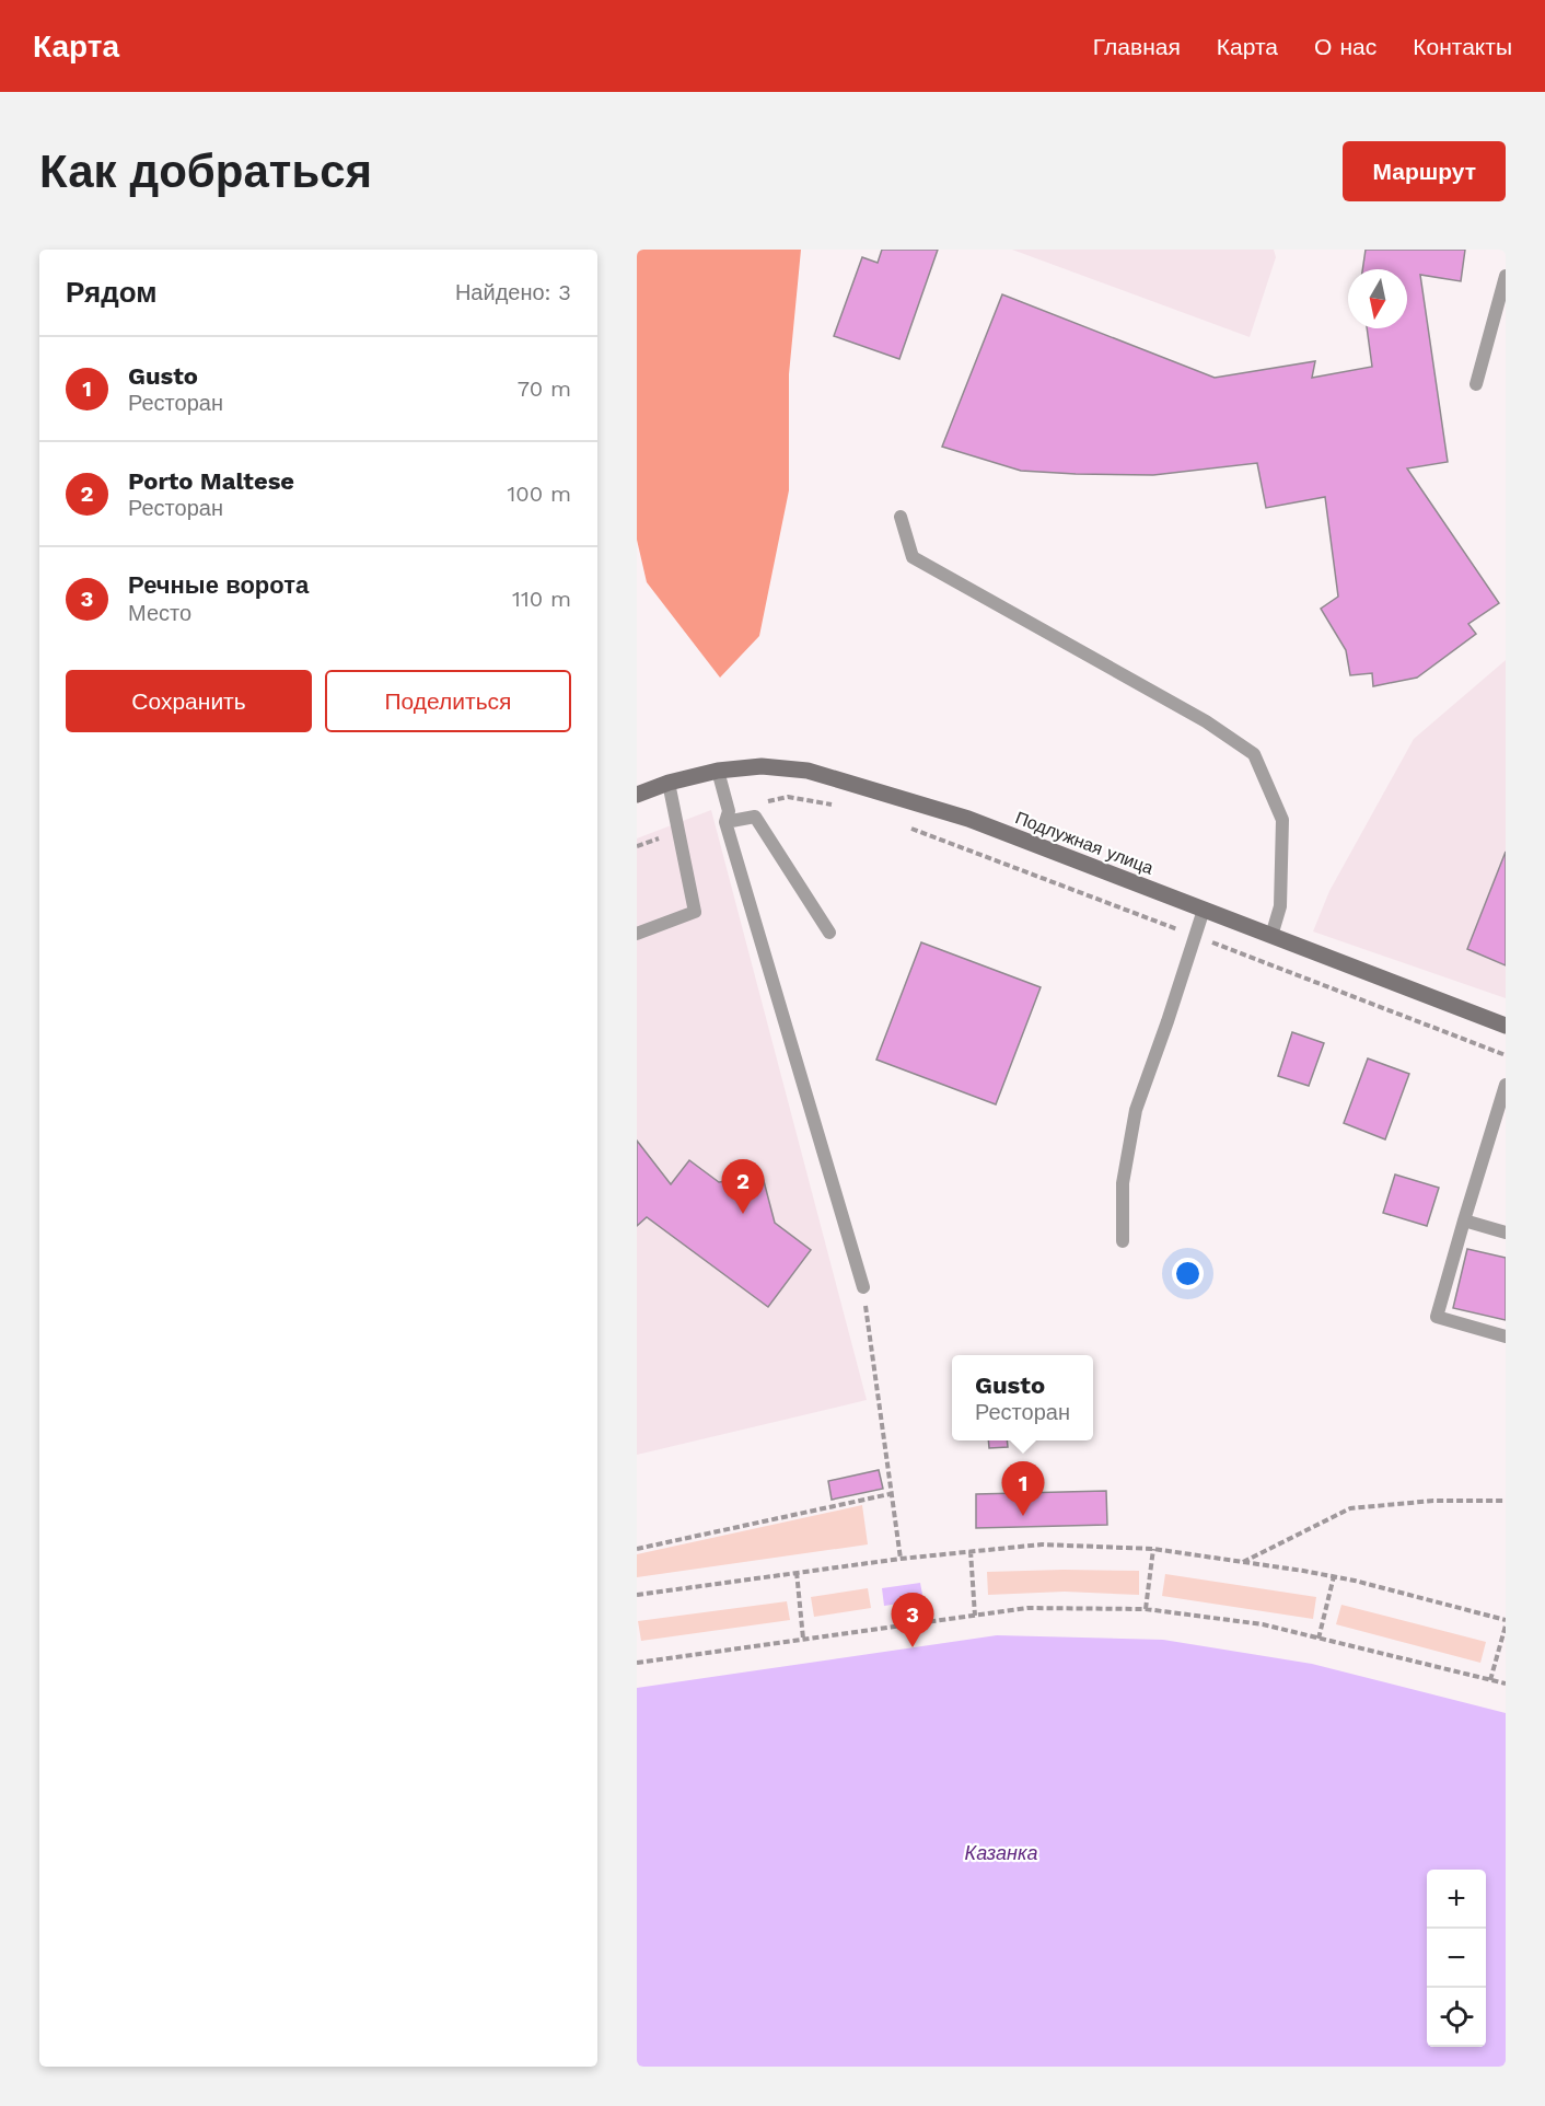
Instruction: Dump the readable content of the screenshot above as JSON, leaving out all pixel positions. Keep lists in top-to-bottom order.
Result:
{
  "streets": {
    "street": ["Подлужная улица"]
  },
  "water": ["Казанка"],
  "north": "bottom",
  "page": {
    "header": "Карта",
    "nav": [
      "Главная",
      "Карта",
      "О нас",
      "Контакты"
    ],
    "buttons": [
      "Маршрут",
      ["Сохранить", "Поделиться"]
    ],
    "title": "Как добраться",
    "heading": ["Рядом", "Найдено: 3"],
    "list": [
      {
        "mark": "1",
        "name": "Gusto",
        "note": "Ресторан",
        "value": "70 m"
      },
      {
        "mark": "2",
        "name": "Porto Maltese",
        "note": "Ресторан",
        "value": "100 m"
      },
      {
        "mark": "3",
        "name": "Речные ворота",
        "note": "Место",
        "value": "110 m"
      }
    ],
    "pins": ["2", "1", "3"],
    "popup": ["Gusto", "Ресторан"],
    "map_buttons": ["+", "−"]
  }
}
